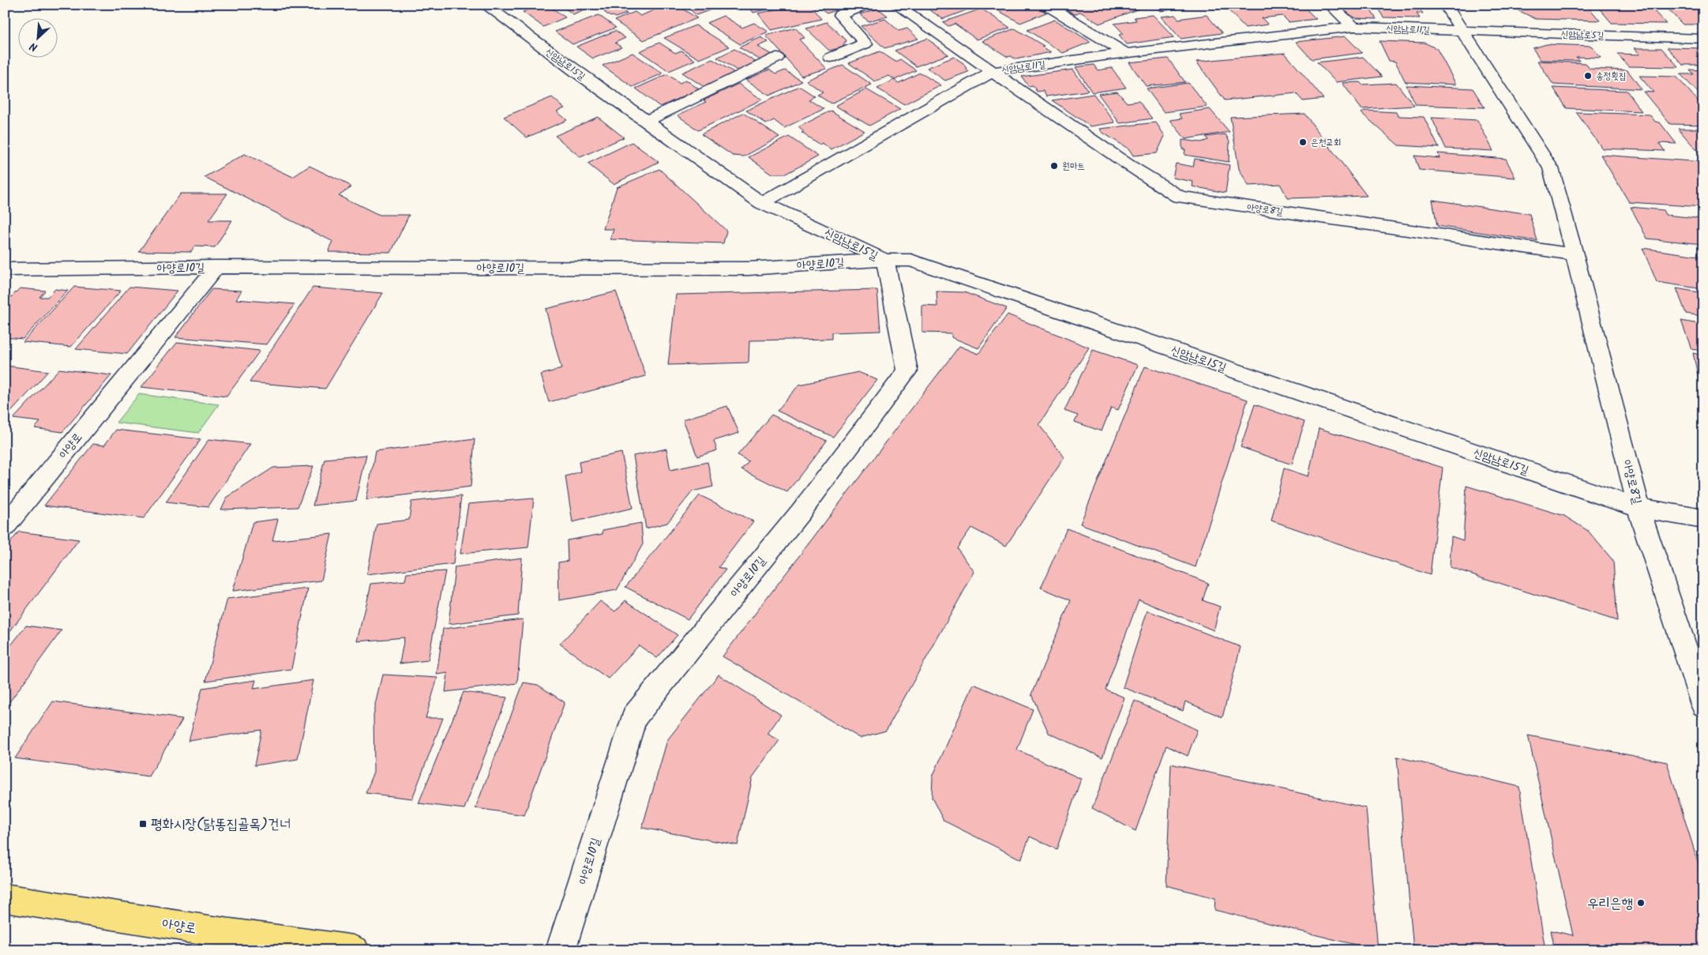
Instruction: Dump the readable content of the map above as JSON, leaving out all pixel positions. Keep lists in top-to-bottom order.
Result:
{
  "streets": {
    "main road": ["아양로"],
    "street": [
      "신암남로11길",
      "신암남로5길",
      "신암남로15길",
      "아양로8길",
      "아양로10길"
    ]
  },
  "crossings": [
    ["신암남로11길", "신암남로5길"],
    ["신암남로11길", "아양로8길"],
    ["신암남로5길", "아양로8길"],
    ["신암남로15길", "아양로8길"],
    ["신암남로15길", "아양로10길"],
    ["아양로10길", "아양로"]
  ],
  "places": {
    "other": [
      "송정횟집",
      "은천교회",
      "원마트",
      "우리은행"
    ],
    "transit": ["평화시장(닭똥집골목)건너"]
  },
  "north": "bottom left"
}
